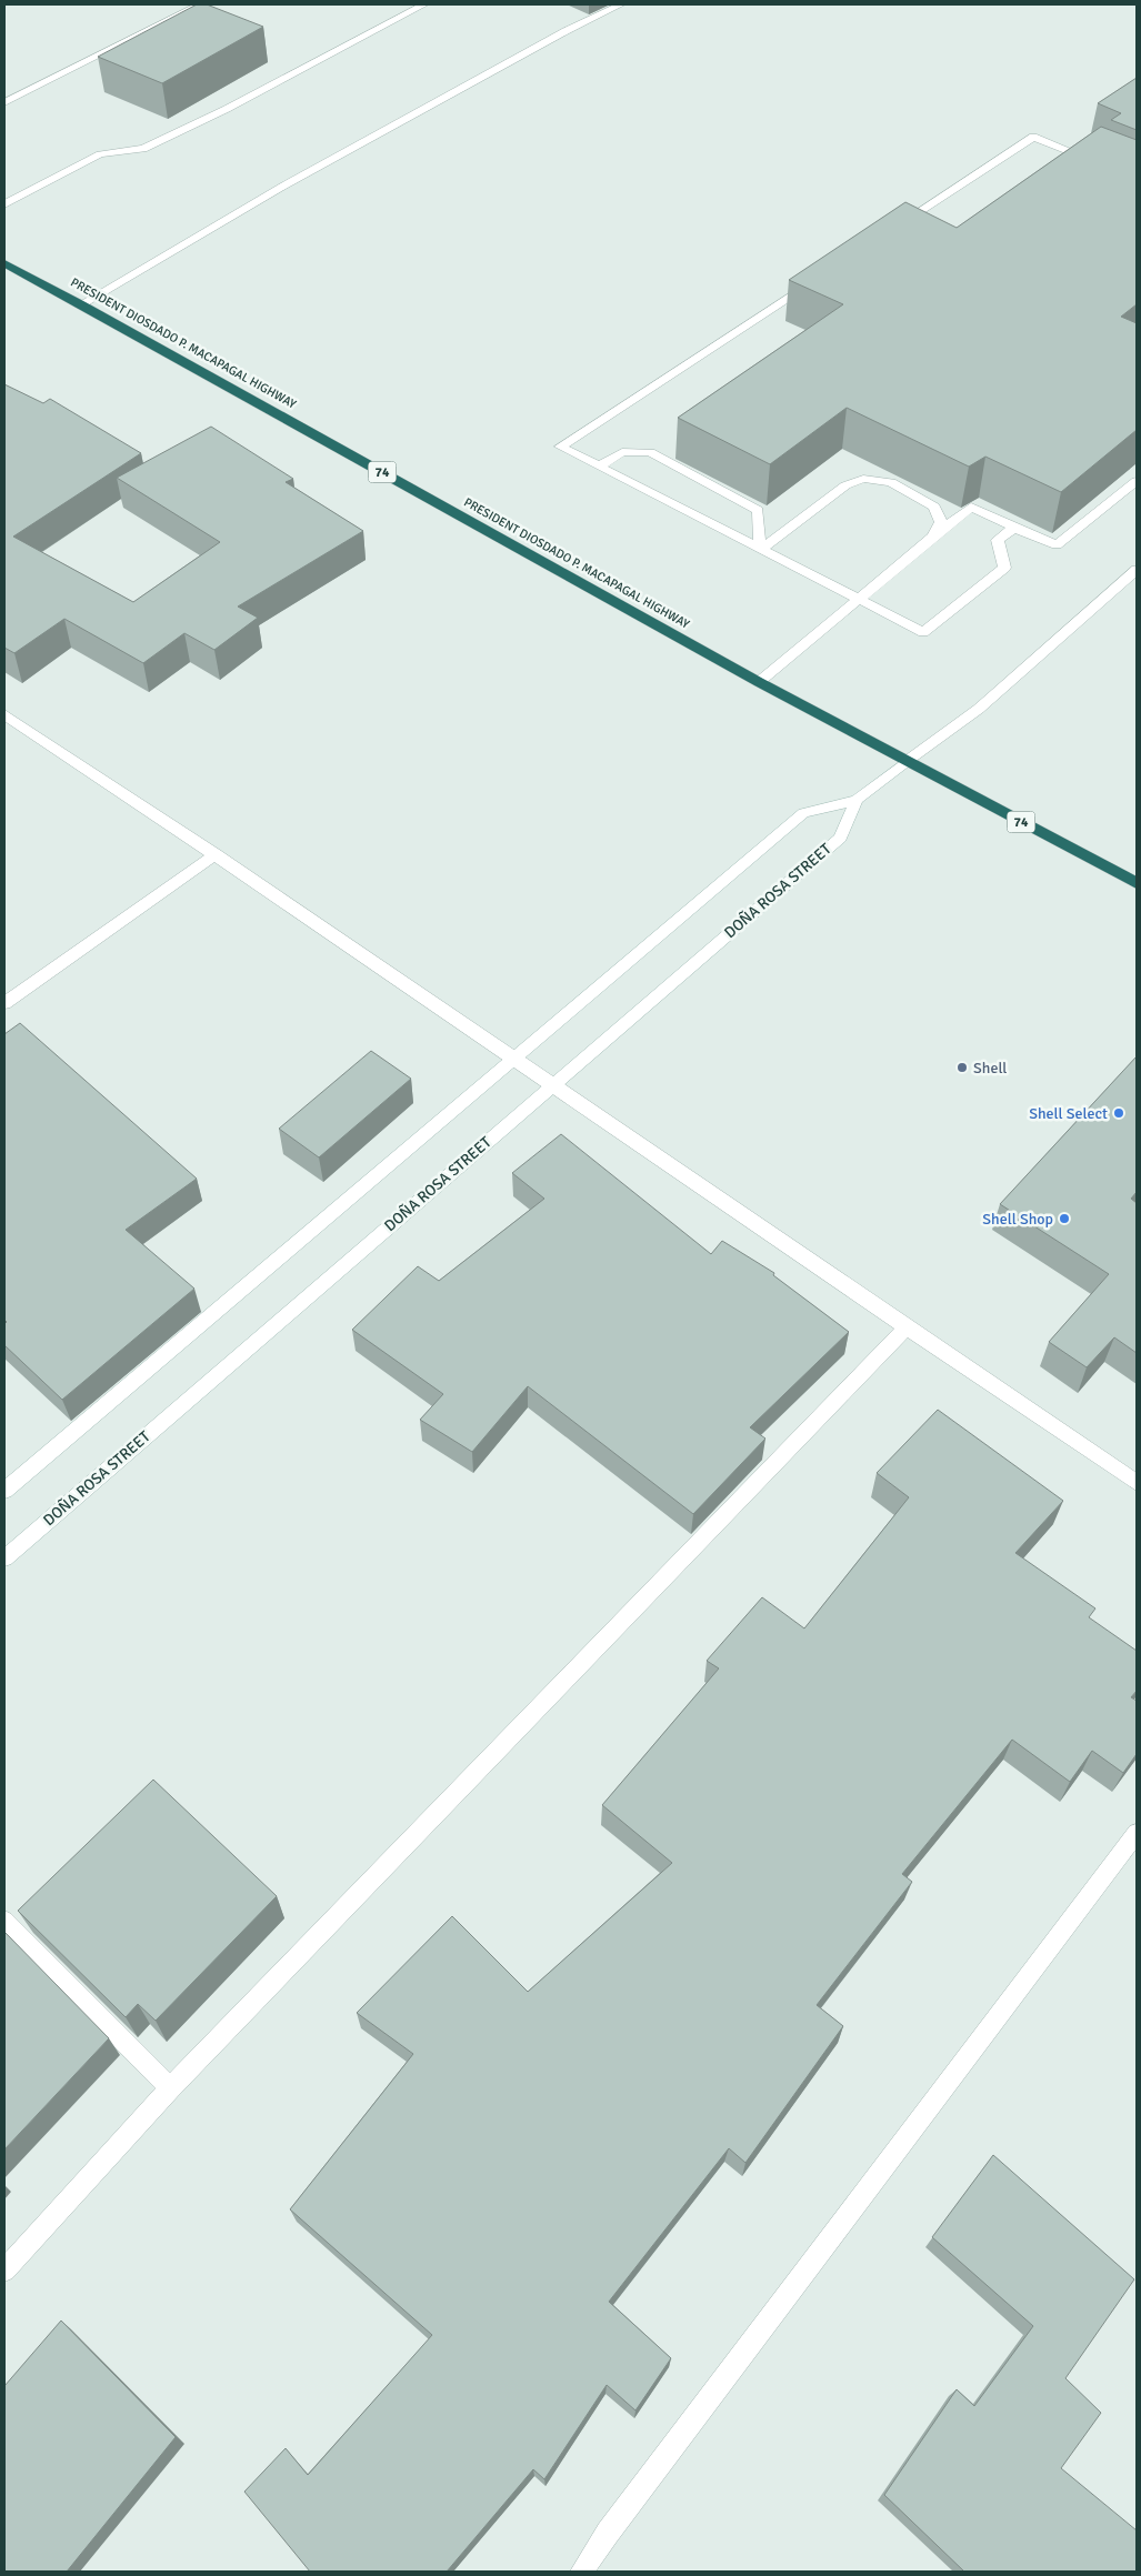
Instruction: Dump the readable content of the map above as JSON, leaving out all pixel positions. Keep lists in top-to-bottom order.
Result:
{
  "streets": {
    "highway": ["PRESIDENT DIOSDADO P. MACAPAGAL HIGHWAY", "74"],
    "street": ["DOÑA ROSA STREET"]
  },
  "crossings": [
    ["PRESIDENT DIOSDADO P. MACAPAGAL HIGHWAY", "DOÑA ROSA STREET"]
  ],
  "places": ["Shell", "Shell Select", "Shell Shop"]
}
